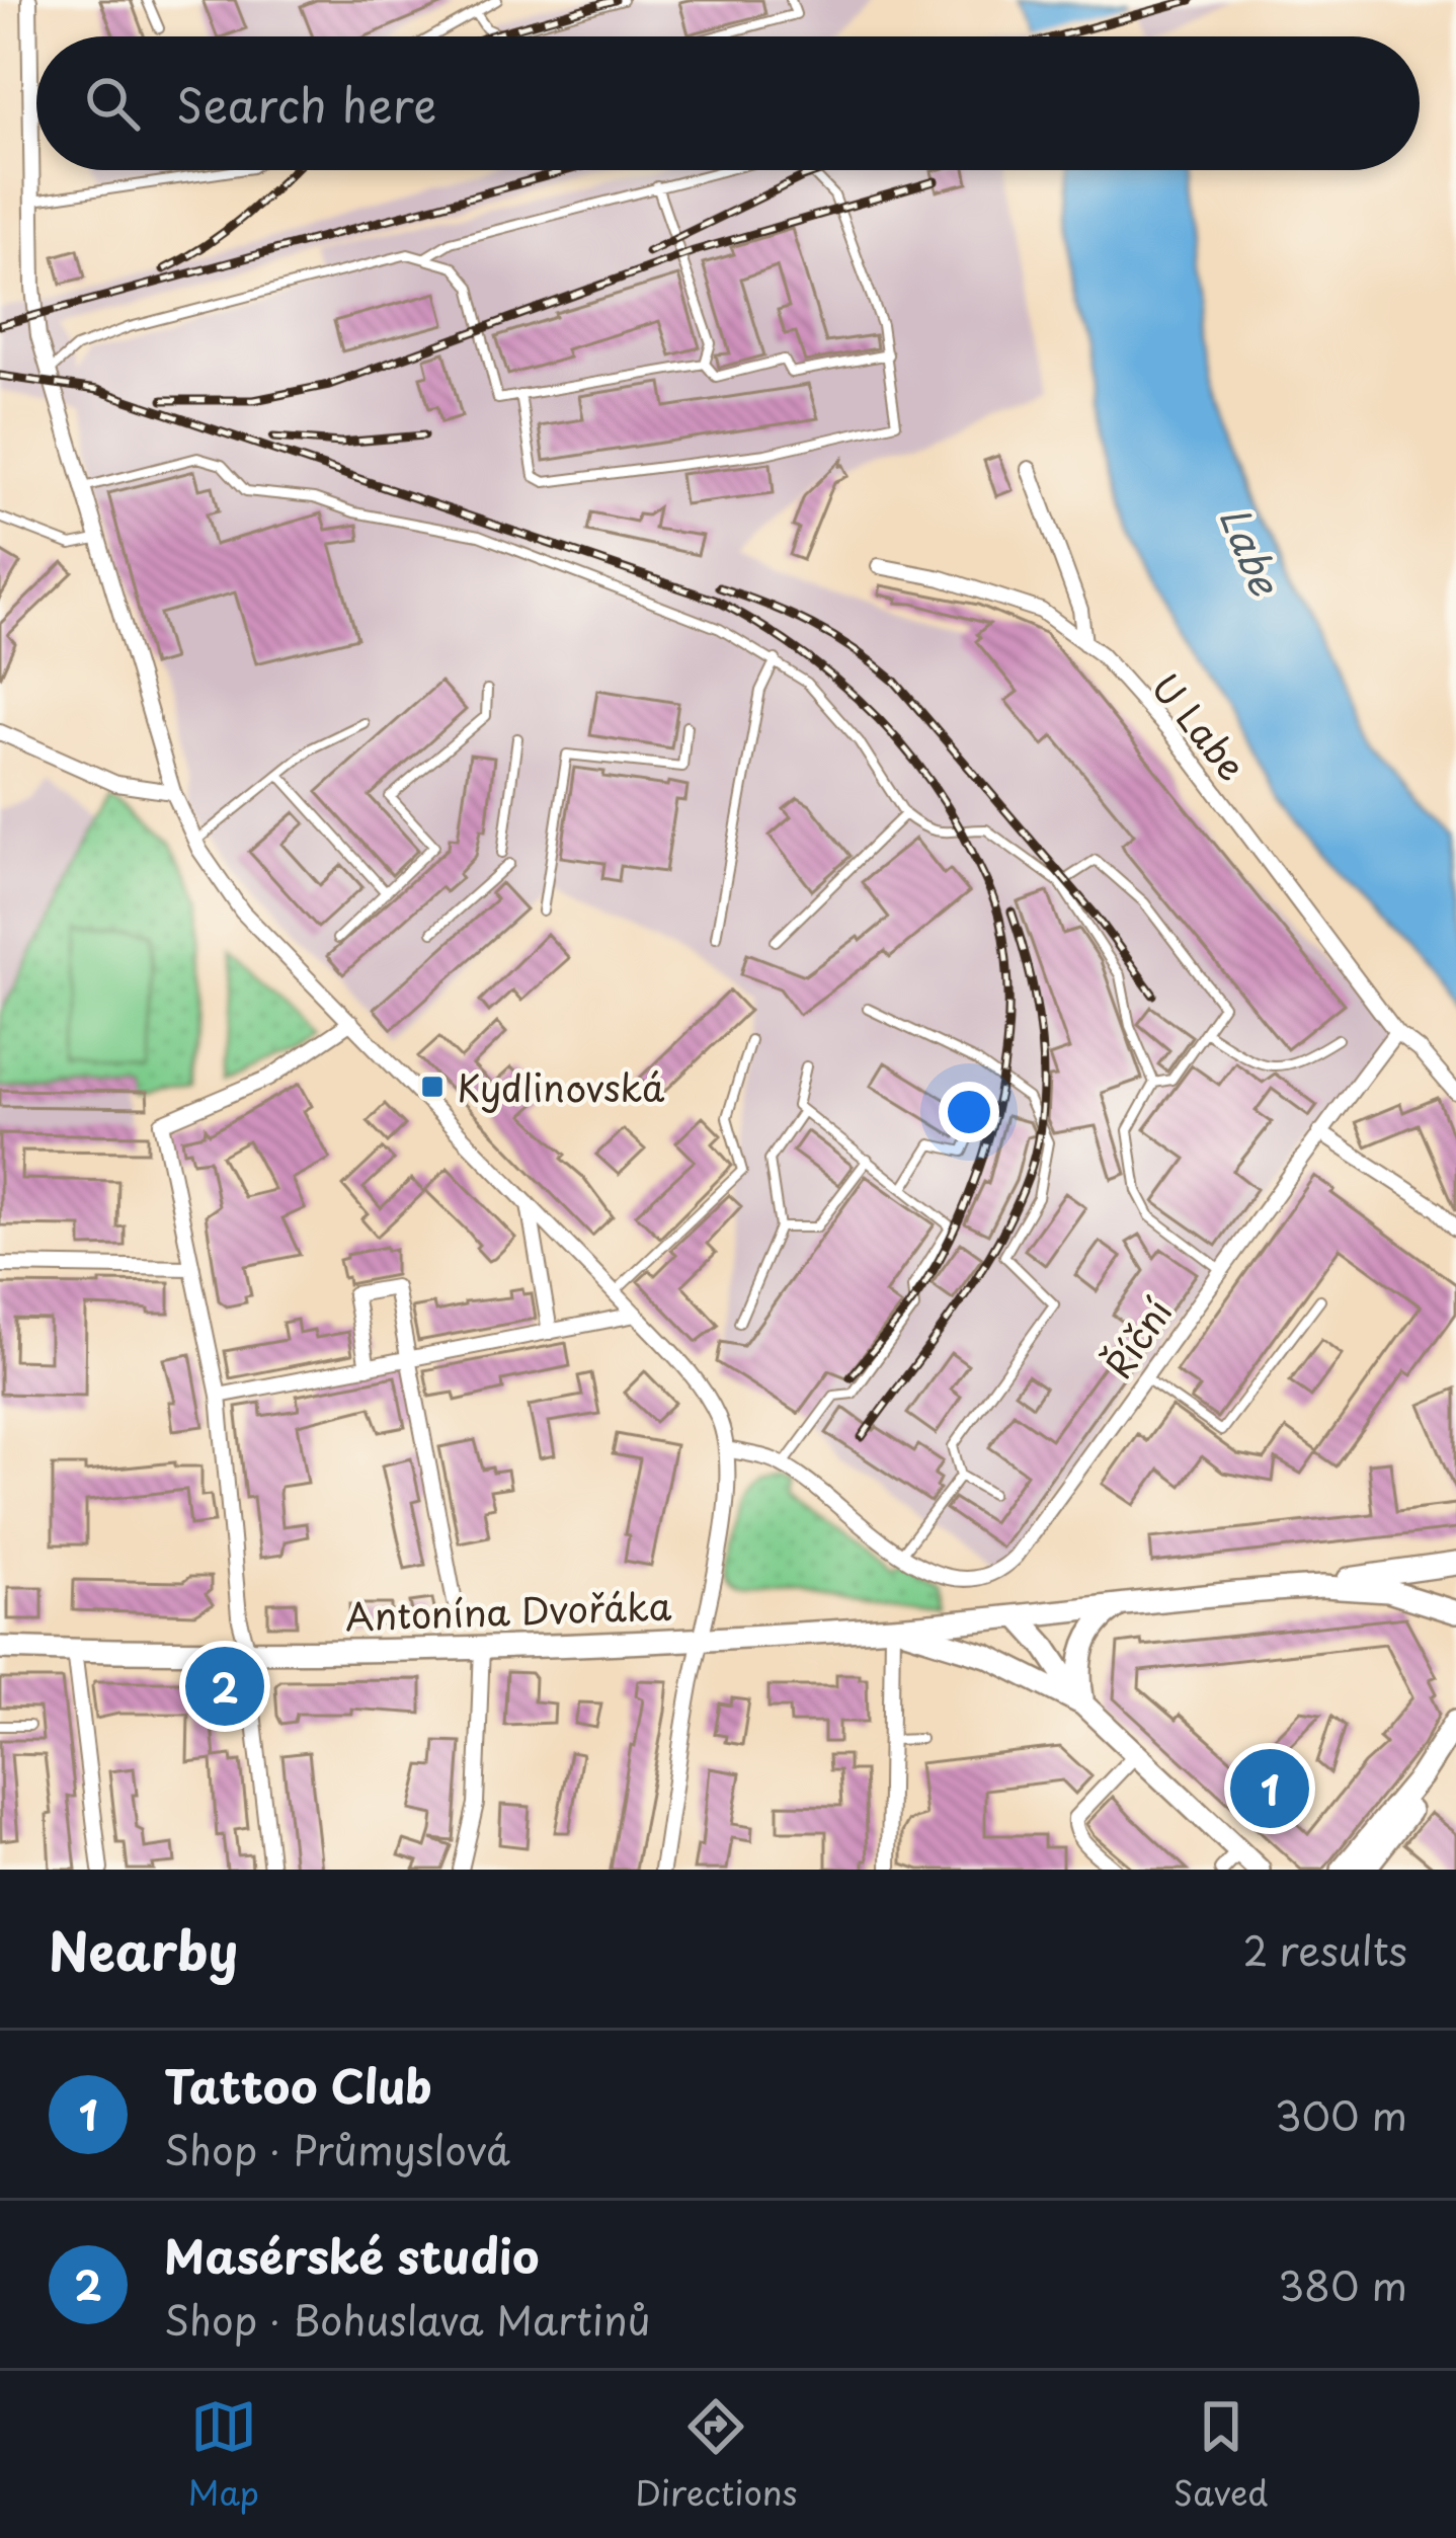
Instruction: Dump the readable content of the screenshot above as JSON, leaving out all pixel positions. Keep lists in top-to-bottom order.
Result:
{
  "streets": {
    "main road": ["Antonína Dvořáka"],
    "street": ["U Labe", "Říční"]
  },
  "crossings": [
    ["U Labe", "Říční"]
  ],
  "water": ["Labe"],
  "places": {
    "transit": ["Kydlinovská"]
  },
  "page": {
    "search": "Search here",
    "pins": ["2", "1"],
    "heading": ["Nearby", "2 results"],
    "list": [
      {
        "mark": "1",
        "name": "Tattoo Club",
        "note": "Shop · Průmyslová",
        "value": "300 m"
      },
      {
        "mark": "2",
        "name": "Masérské studio",
        "note": "Shop · Bohuslava Martinů",
        "value": "380 m"
      }
    ],
    "nav": ["Map", "Directions", "Saved"]
  }
}
